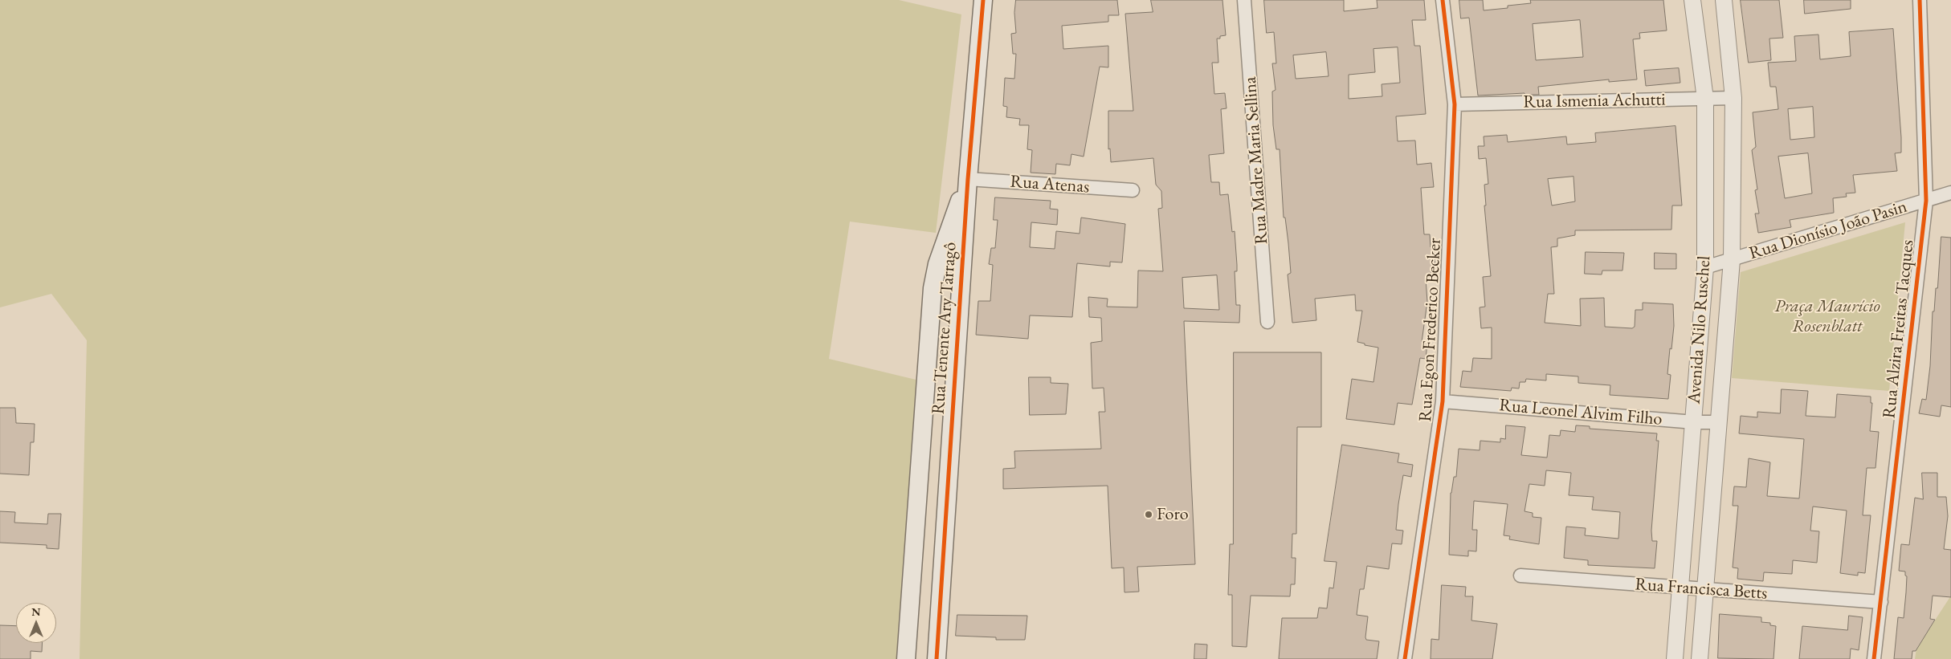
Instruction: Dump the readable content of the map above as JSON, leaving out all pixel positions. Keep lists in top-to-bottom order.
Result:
{
  "streets": {
    "main road": ["Rua Tenente Ary Tarragô"],
    "street": [
      "Rua Ismenia Achutti",
      "Rua Madre Maria Sellina",
      "Rua Atenas",
      "Rua Dionísio João Pasin",
      "Rua Alzira Freitas Tacques",
      "Rua Egon Frederico Becker",
      "Avenida Nilo Ruschel",
      "Rua Leonel Alvim Filho",
      "Rua Francisca Betts"
    ]
  },
  "crossings": [
    ["Rua Ismenia Achutti", "Rua Egon Frederico Becker"],
    ["Rua Ismenia Achutti", "Avenida Nilo Ruschel"],
    ["Rua Atenas", "Rua Tenente Ary Tarragô"],
    ["Rua Dionísio João Pasin", "Rua Alzira Freitas Tacques"],
    ["Rua Dionísio João Pasin", "Avenida Nilo Ruschel"],
    ["Rua Alzira Freitas Tacques", "Rua Francisca Betts"],
    ["Rua Egon Frederico Becker", "Rua Leonel Alvim Filho"],
    ["Avenida Nilo Ruschel", "Rua Leonel Alvim Filho"],
    ["Avenida Nilo Ruschel", "Rua Francisca Betts"]
  ],
  "parks": ["Praça Maurício Rosenblatt"],
  "places": ["Foro"],
  "north": "top"
}
